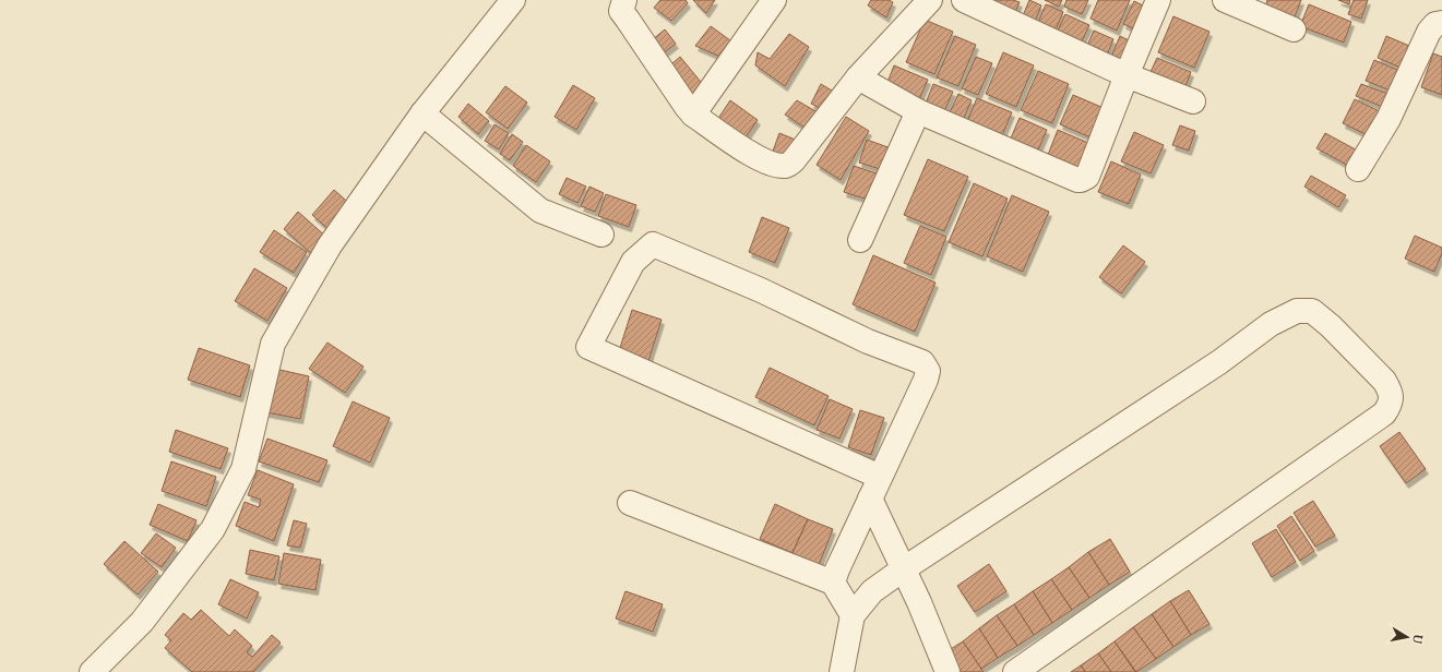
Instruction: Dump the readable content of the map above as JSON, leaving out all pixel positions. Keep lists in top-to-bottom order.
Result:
{
  "north": "right"
}
